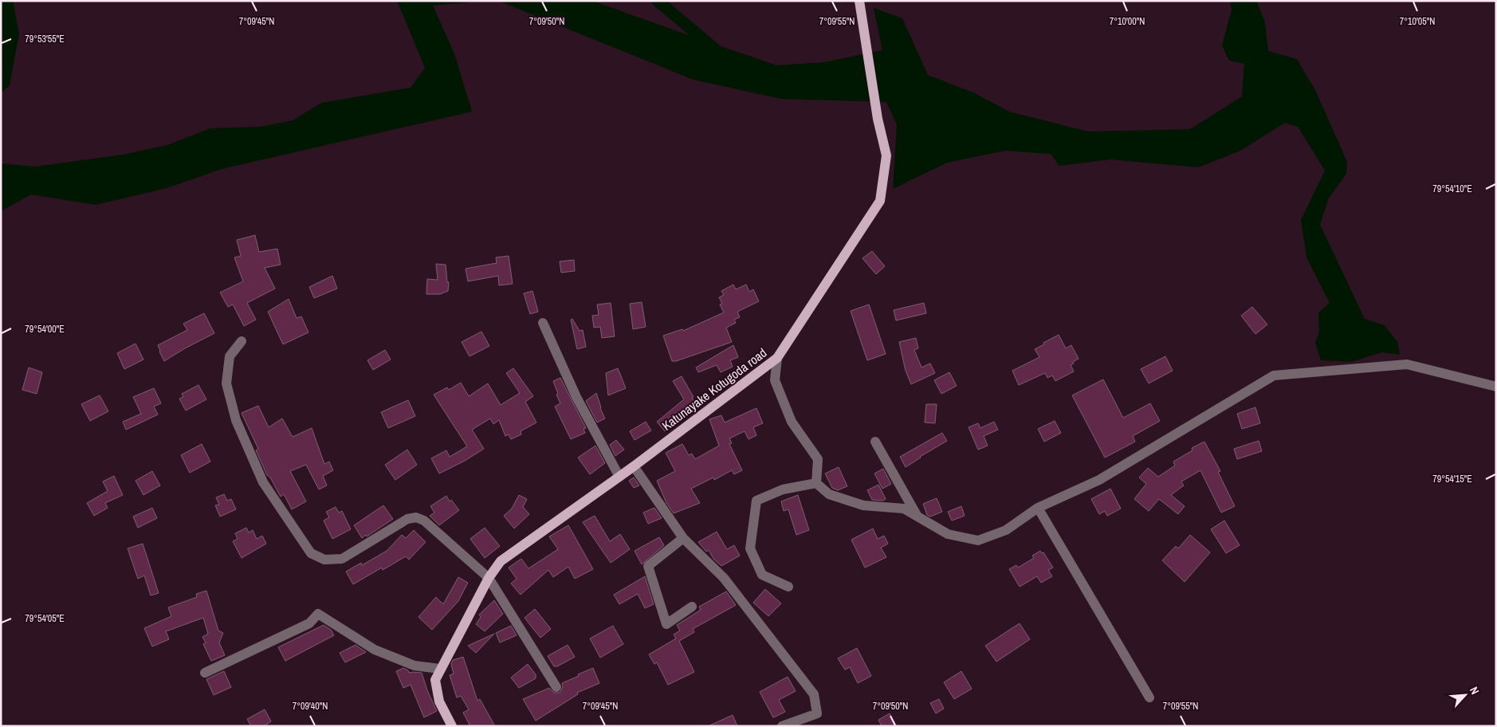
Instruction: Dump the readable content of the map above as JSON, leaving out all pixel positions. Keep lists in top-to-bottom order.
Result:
{
  "streets": {
    "main road": ["Katunayake Kotugoda road"]
  },
  "north": "top right",
  "coordinates": [
    "7°09'45\"N",
    "7°09'50\"N",
    "7°09'55\"N",
    "7°10'00\"N",
    "7°10'05\"N",
    "79°53'55\"E",
    "79°54'10\"E",
    "79°54'00\"E",
    "79°54'15\"E",
    "79°54'05\"E",
    "7°09'40\"N"
  ]
}
